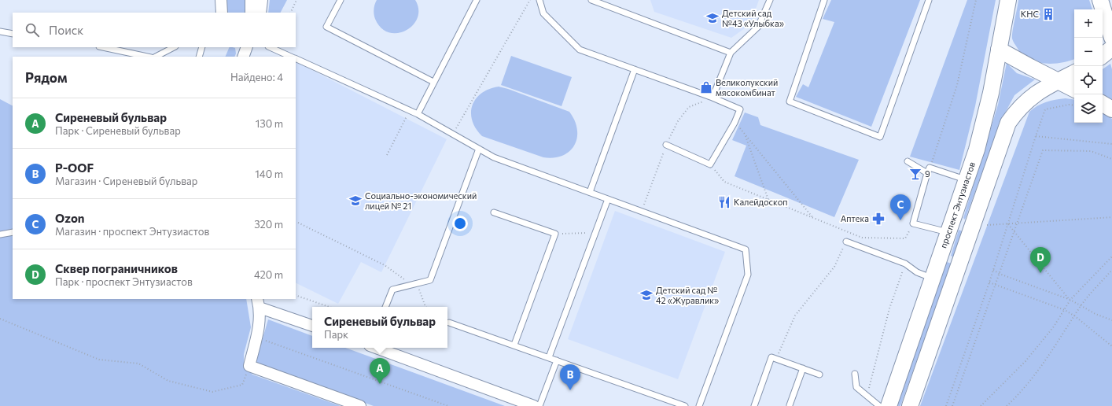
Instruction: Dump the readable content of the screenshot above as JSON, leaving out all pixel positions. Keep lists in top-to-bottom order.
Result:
{
  "streets": {
    "main road": ["проспект Энтузиастов"]
  },
  "places": {
    "building": ["КНС"],
    "school or university": ["Детский сад №43 «Улыбка»", "Социально-экономический лицей № 21", "Детский сад № 42 «Журавлик»"],
    "shop": ["Великолукский мясокомбинат"],
    "bar": ["9"],
    "restaurant": ["Калейдоскоп"],
    "pharmacy": ["Аптека"]
  },
  "page": {
    "map_buttons": ["+", "−"],
    "search": "Поиск",
    "heading": ["Рядом", "Найдено: 4"],
    "list": [
      {
        "mark": "A",
        "name": "Сиреневый бульвар",
        "note": "Парк · Сиреневый бульвар",
        "value": "130 m"
      },
      {
        "mark": "B",
        "name": "P-OOF",
        "note": "Магазин · Сиреневый бульвар",
        "value": "140 m"
      },
      {
        "mark": "C",
        "name": "Ozon",
        "note": "Магазин · проспект Энтузиастов",
        "value": "320 m"
      },
      {
        "mark": "D",
        "name": "Сквер пограничников",
        "note": "Парк · проспект Энтузиастов",
        "value": "420 m"
      }
    ],
    "pins": [
      "C",
      "D",
      "A",
      "B"
    ],
    "popup": ["Сиреневый бульвар", "Парк"]
  }
}
